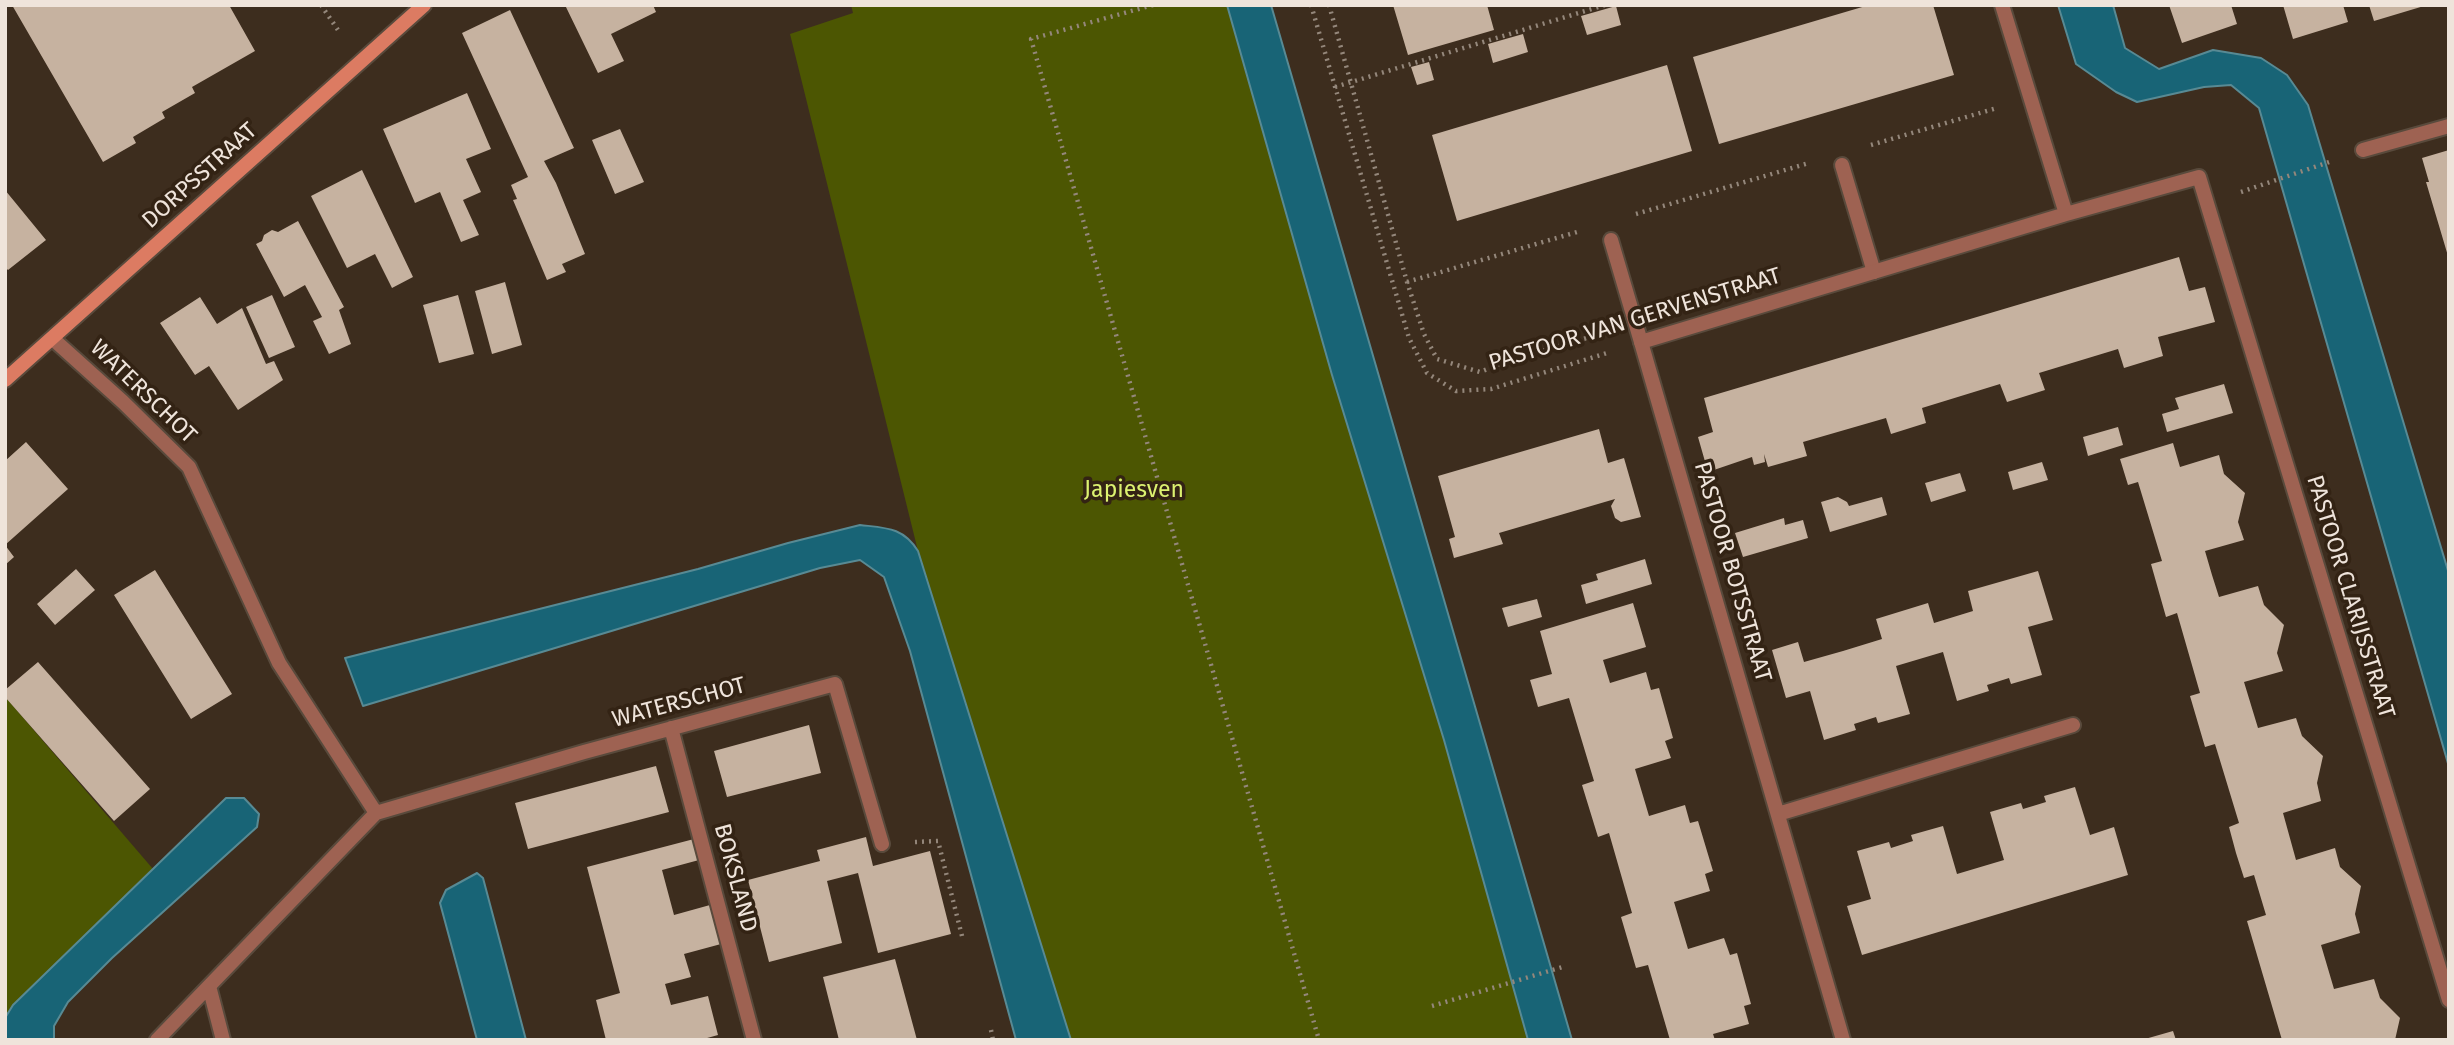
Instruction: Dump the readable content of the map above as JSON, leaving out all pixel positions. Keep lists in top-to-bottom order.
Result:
{
  "streets": {
    "street": [
      "DORPSSTRAAT",
      "PASTOOR VAN GERVENSTRAAT",
      "WATERSCHOT",
      "PASTOOR BOTSSTRAAT",
      "PASTOOR CLARIJSSTRAAT",
      "BOKSLAND"
    ]
  },
  "crossings": [
    ["DORPSSTRAAT", "WATERSCHOT"],
    ["PASTOOR VAN GERVENSTRAAT", "PASTOOR BOTSSTRAAT"],
    ["PASTOOR VAN GERVENSTRAAT", "PASTOOR CLARIJSSTRAAT"],
    ["WATERSCHOT", "BOKSLAND"]
  ],
  "parks": ["Japiesven"]
}
